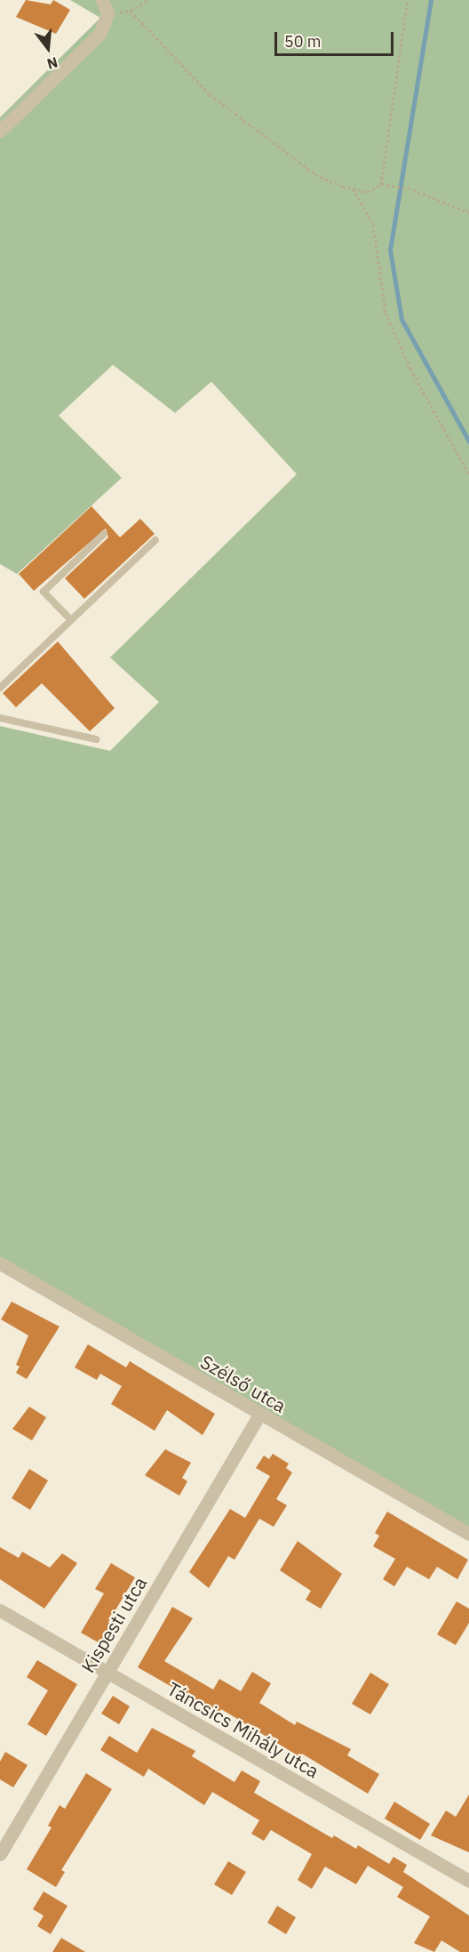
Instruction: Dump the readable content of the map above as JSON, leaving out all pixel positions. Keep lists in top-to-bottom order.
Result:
{
  "streets": {
    "street": ["Szélső utca", "Kispesti utca", "Táncsics Mihály utca"]
  },
  "crossings": [
    ["Szélső utca", "Kispesti utca"],
    ["Kispesti utca", "Táncsics Mihály utca"]
  ],
  "scale_bar": "50 m",
  "north": "bottom"
}
